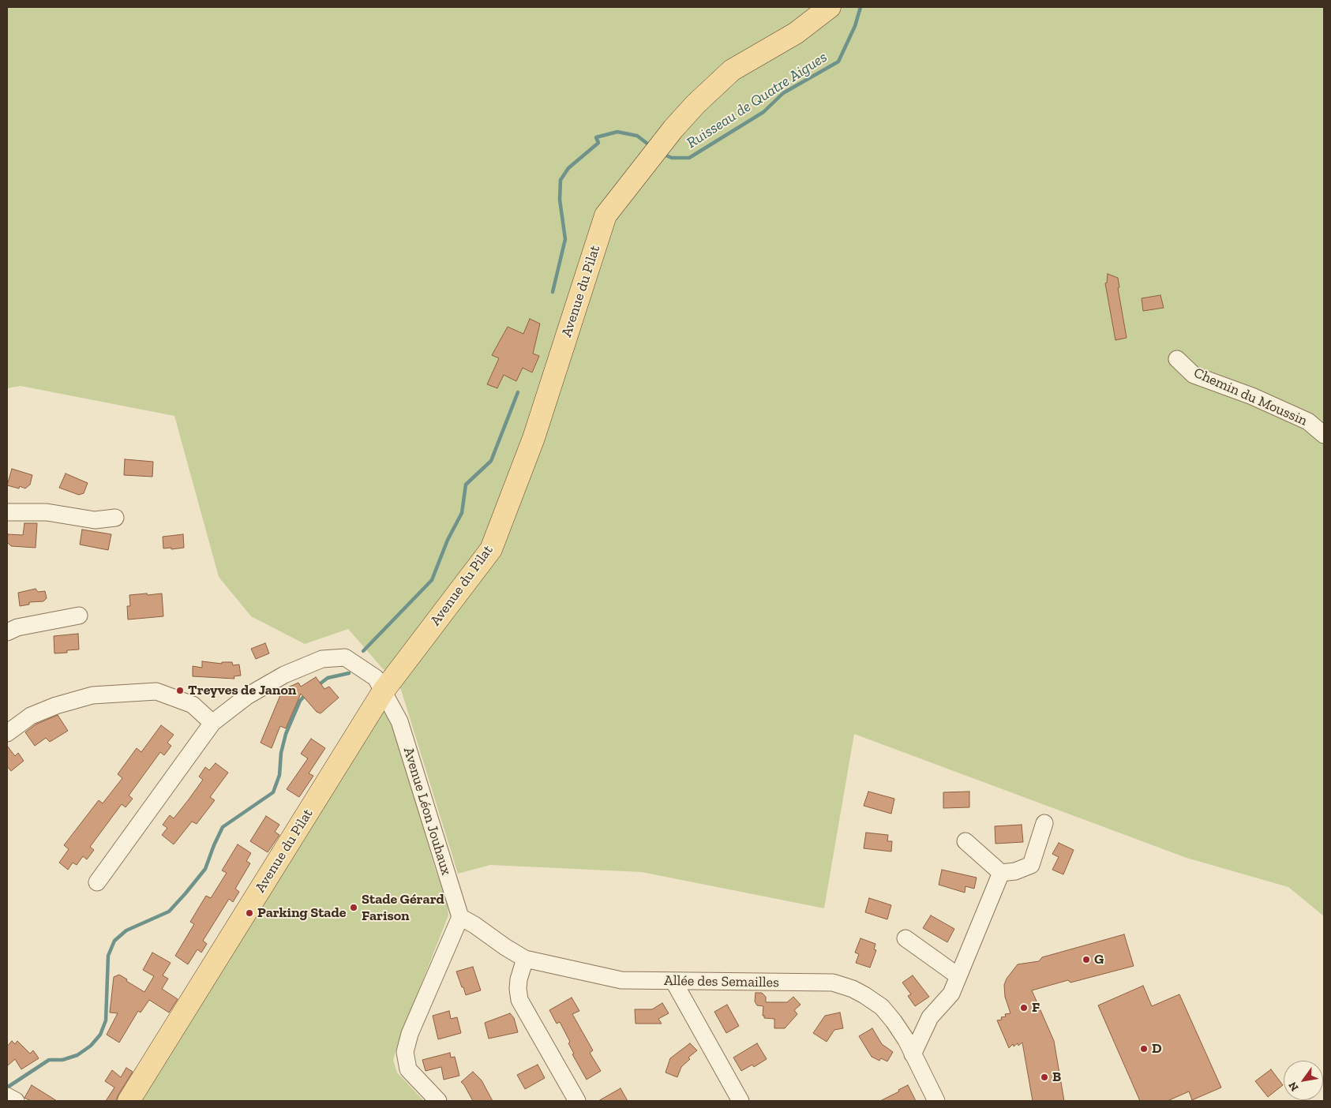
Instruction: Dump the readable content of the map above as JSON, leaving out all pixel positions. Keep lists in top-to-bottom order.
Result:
{
  "streets": {
    "main road": ["Avenue du Pilat"],
    "street": ["Chemin du Moussin", "Avenue Léon Jouhaux", "Allée des Semailles"]
  },
  "crossings": [
    ["Avenue du Pilat", "Avenue Léon Jouhaux"],
    ["Avenue Léon Jouhaux", "Allée des Semailles"]
  ],
  "water": ["Ruisseau de Quatre Aigues"],
  "places": [
    "Treyves de Janon",
    "Stade Gérard Farison",
    "Parking Stade",
    "G",
    "F",
    "D",
    "B"
  ],
  "north": "bottom left"
}
